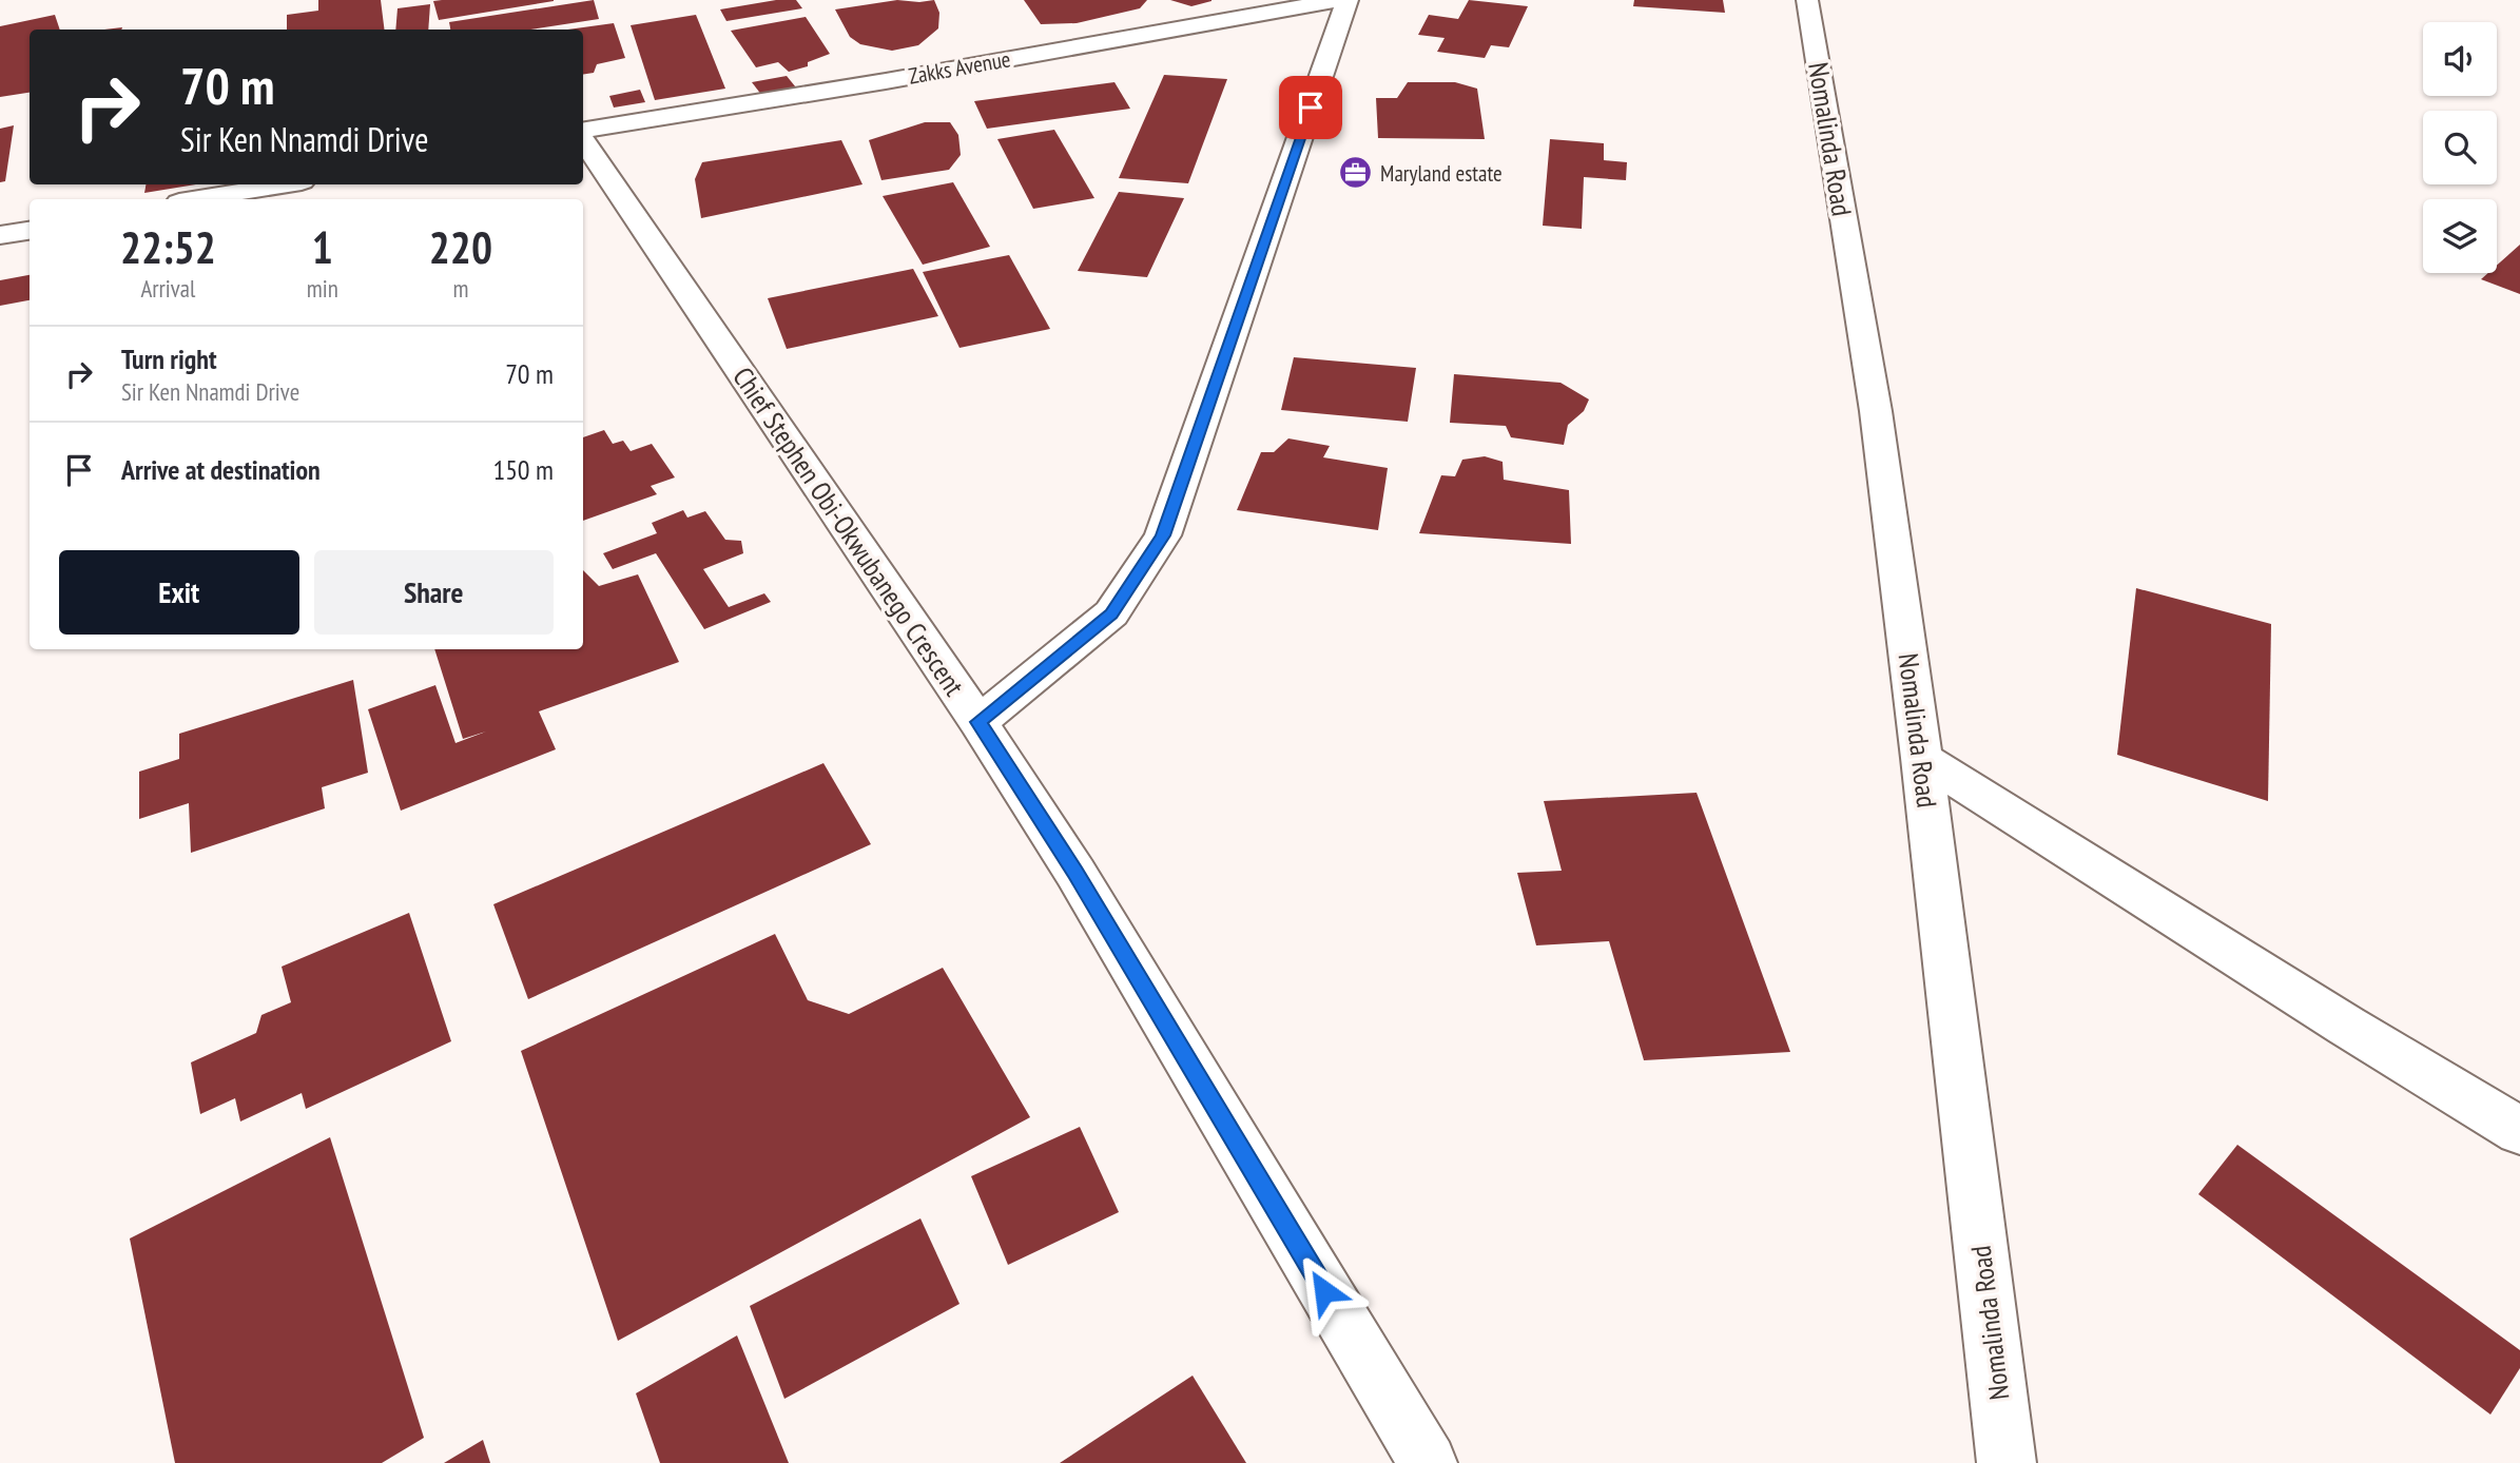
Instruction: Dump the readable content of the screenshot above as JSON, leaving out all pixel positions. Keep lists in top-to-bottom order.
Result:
{
  "streets": {
    "street": ["Zakks Avenue", "Nomalinda Road", "Chief Stephen Obi-Okwubanego Crescent"]
  },
  "places": {
    "office": ["Maryland estate"]
  },
  "page": {
    "turn": ["70 m", "Sir Ken Nnamdi Drive"],
    "eta": [
      "22:52",
      "Arrival",
      "1",
      "min",
      "220",
      "m"
    ],
    "list": [
      {
        "name": "Turn right",
        "note": "Sir Ken Nnamdi Drive",
        "value": "70 m"
      },
      {
        "name": "Arrive at destination",
        "value": "150 m"
      }
    ],
    "buttons": ["Exit", "Share"]
  }
}
